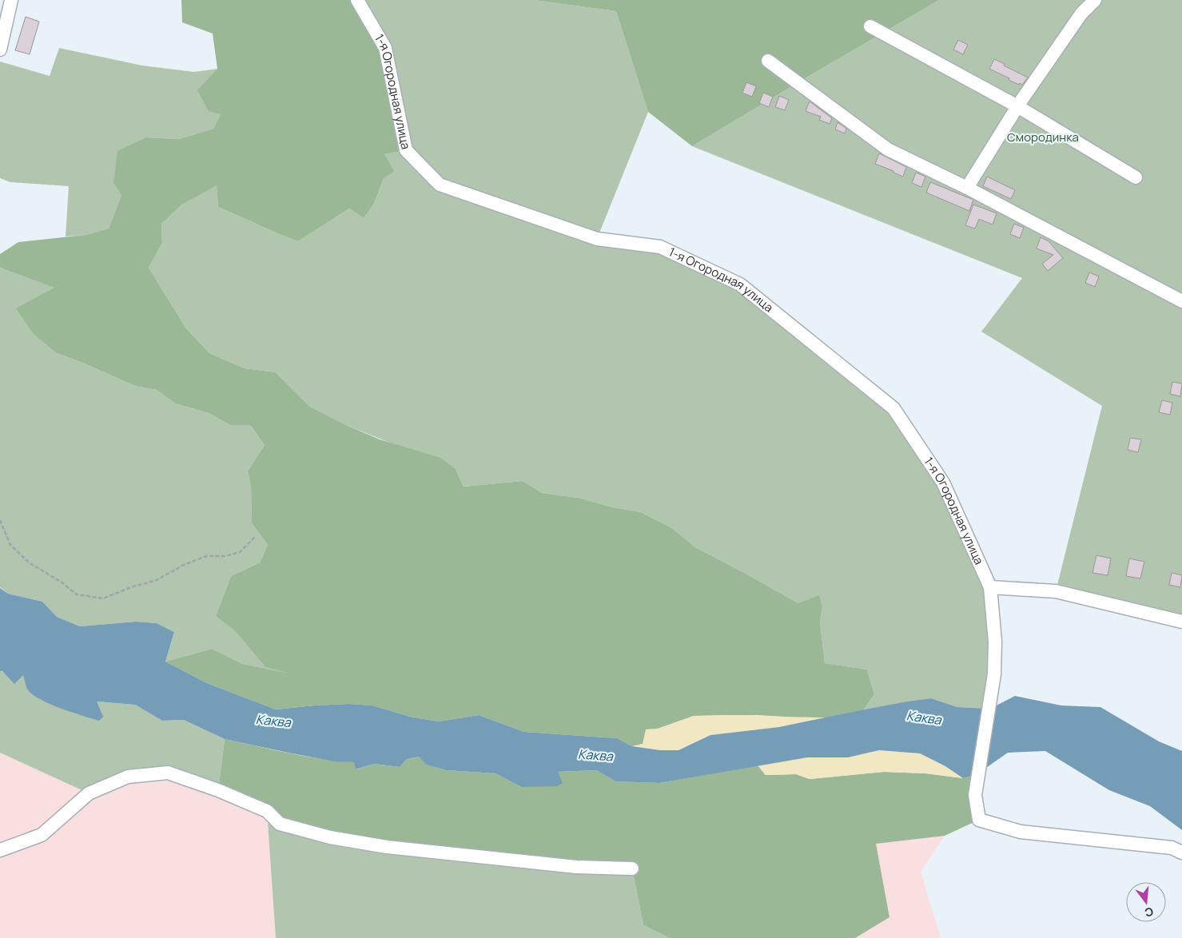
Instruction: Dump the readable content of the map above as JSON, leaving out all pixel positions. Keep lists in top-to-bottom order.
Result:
{
  "streets": {
    "street": ["1-я Огородная улица"]
  },
  "water": ["Каква"],
  "parks": ["Смородинка"],
  "north": "bottom"
}
